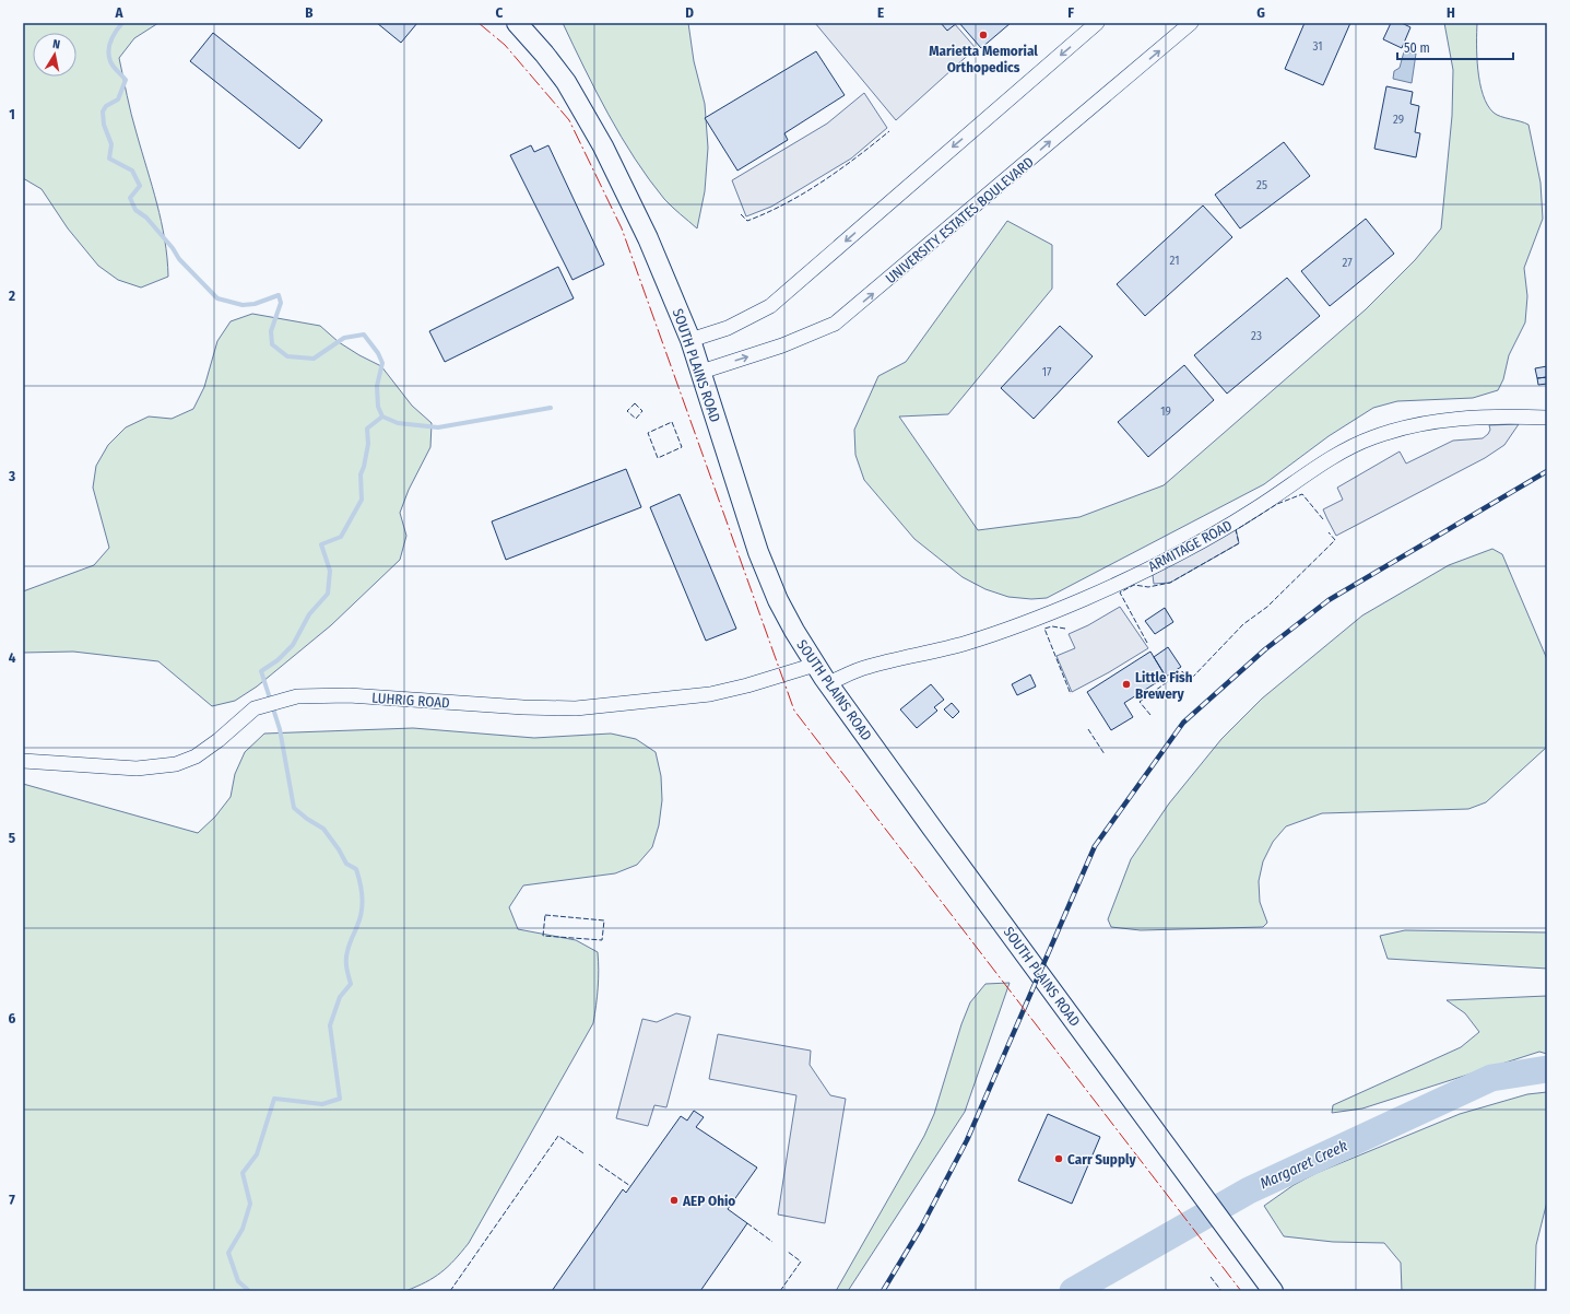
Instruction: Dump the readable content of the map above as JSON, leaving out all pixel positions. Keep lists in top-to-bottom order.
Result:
{
  "streets": {
    "main road": ["SOUTH PLAINS ROAD"],
    "street": ["UNIVERSITY ESTATES BOULEVARD", "ARMITAGE ROAD", "LUHRIG ROAD"]
  },
  "crossings": [
    ["UNIVERSITY ESTATES BOULEVARD", "SOUTH PLAINS ROAD"],
    ["SOUTH PLAINS ROAD", "ARMITAGE ROAD"],
    ["SOUTH PLAINS ROAD", "LUHRIG ROAD"]
  ],
  "water": ["Margaret Creek"],
  "places": [
    "Marietta Memorial Orthopedics",
    "Little Fish Brewery",
    "Carr Supply",
    "AEP Ohio"
  ],
  "house_numbers": [
    "31",
    "29",
    "25",
    "21",
    "27",
    "23",
    "17",
    "19"
  ],
  "scale_bar": "50 m",
  "north": "top",
  "grid": {
    "columns": [
      "A",
      "B",
      "C",
      "D",
      "E",
      "F",
      "G",
      "H"
    ],
    "rows": [
      "1",
      "2",
      "3",
      "4",
      "5",
      "6",
      "7"
    ]
  }
}
